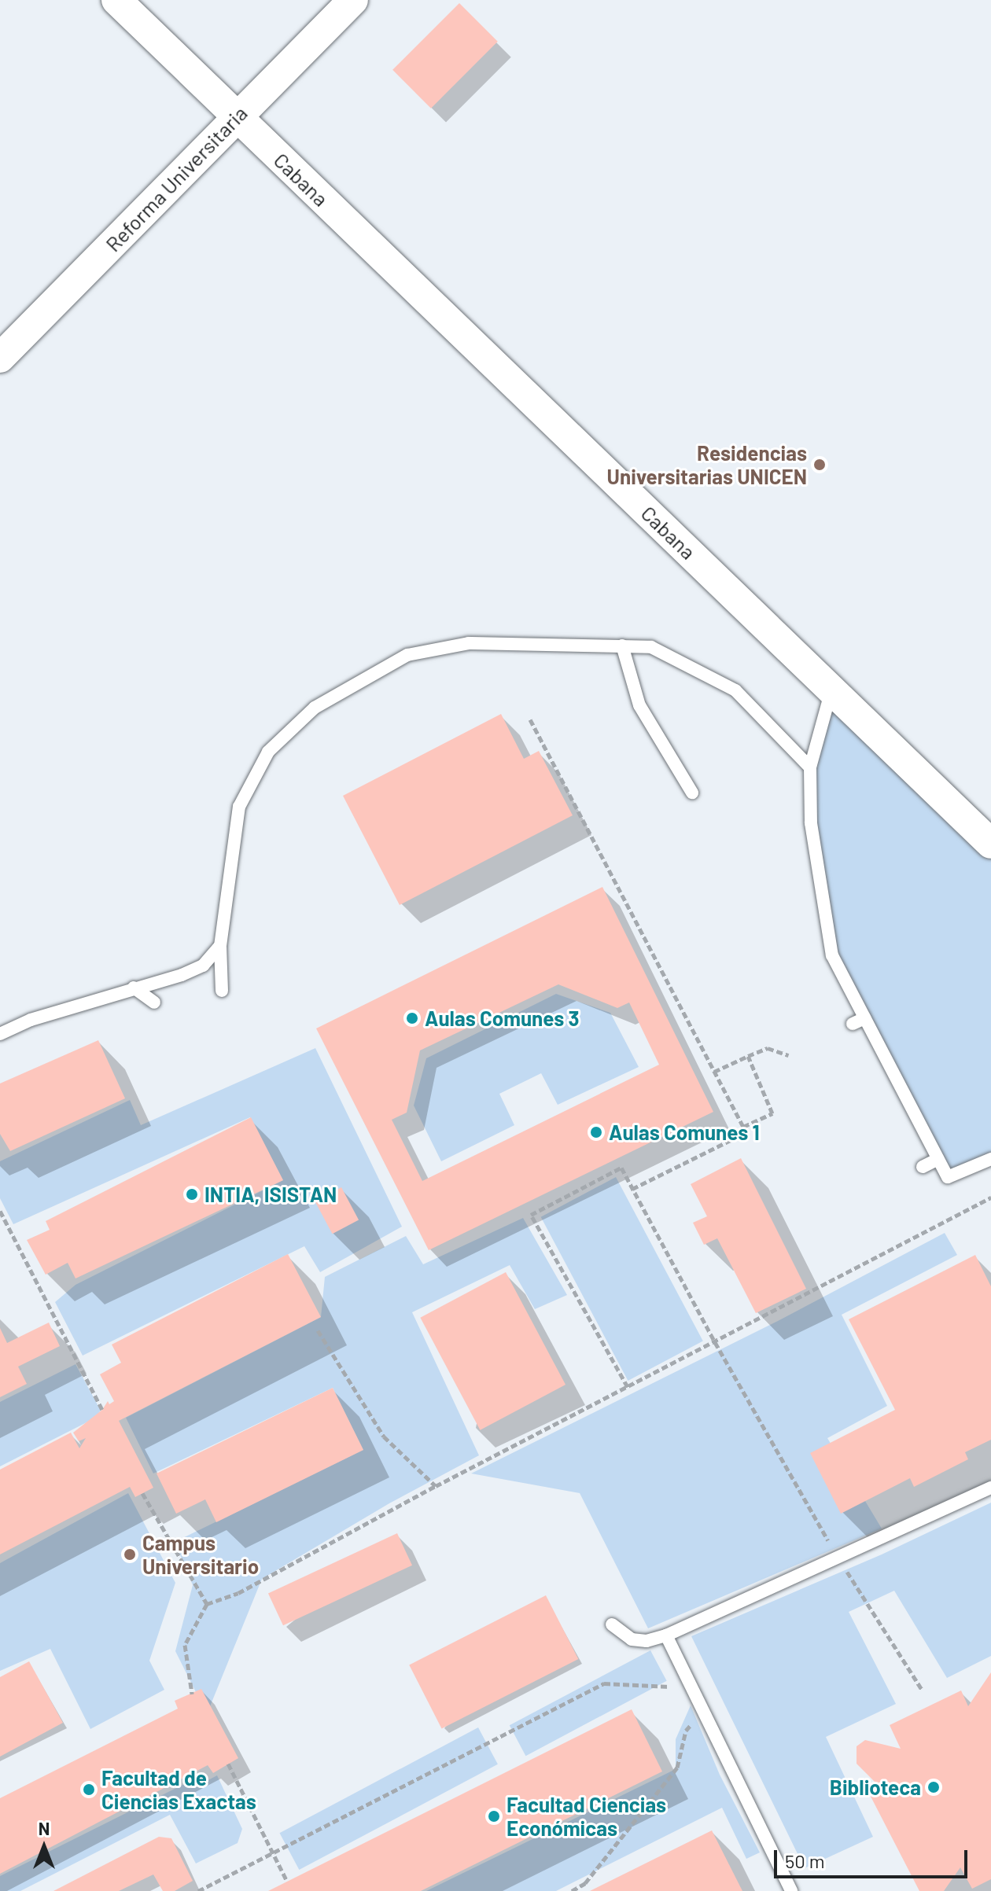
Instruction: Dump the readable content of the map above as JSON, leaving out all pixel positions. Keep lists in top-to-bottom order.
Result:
{
  "streets": {
    "street": ["Reforma Universitaria", "Cabana"]
  },
  "crossings": [
    ["Reforma Universitaria", "Cabana"]
  ],
  "places": [
    "Residencias Universitarias UNICEN",
    "Aulas Comunes 3",
    "Aulas Comunes 1",
    "INTIA, ISISTAN",
    "Campus Universitario",
    "Biblioteca",
    "Facultad de Ciencias Exactas",
    "Facultad Ciencias Económicas"
  ],
  "scale_bar": "50 m",
  "north": "top"
}
